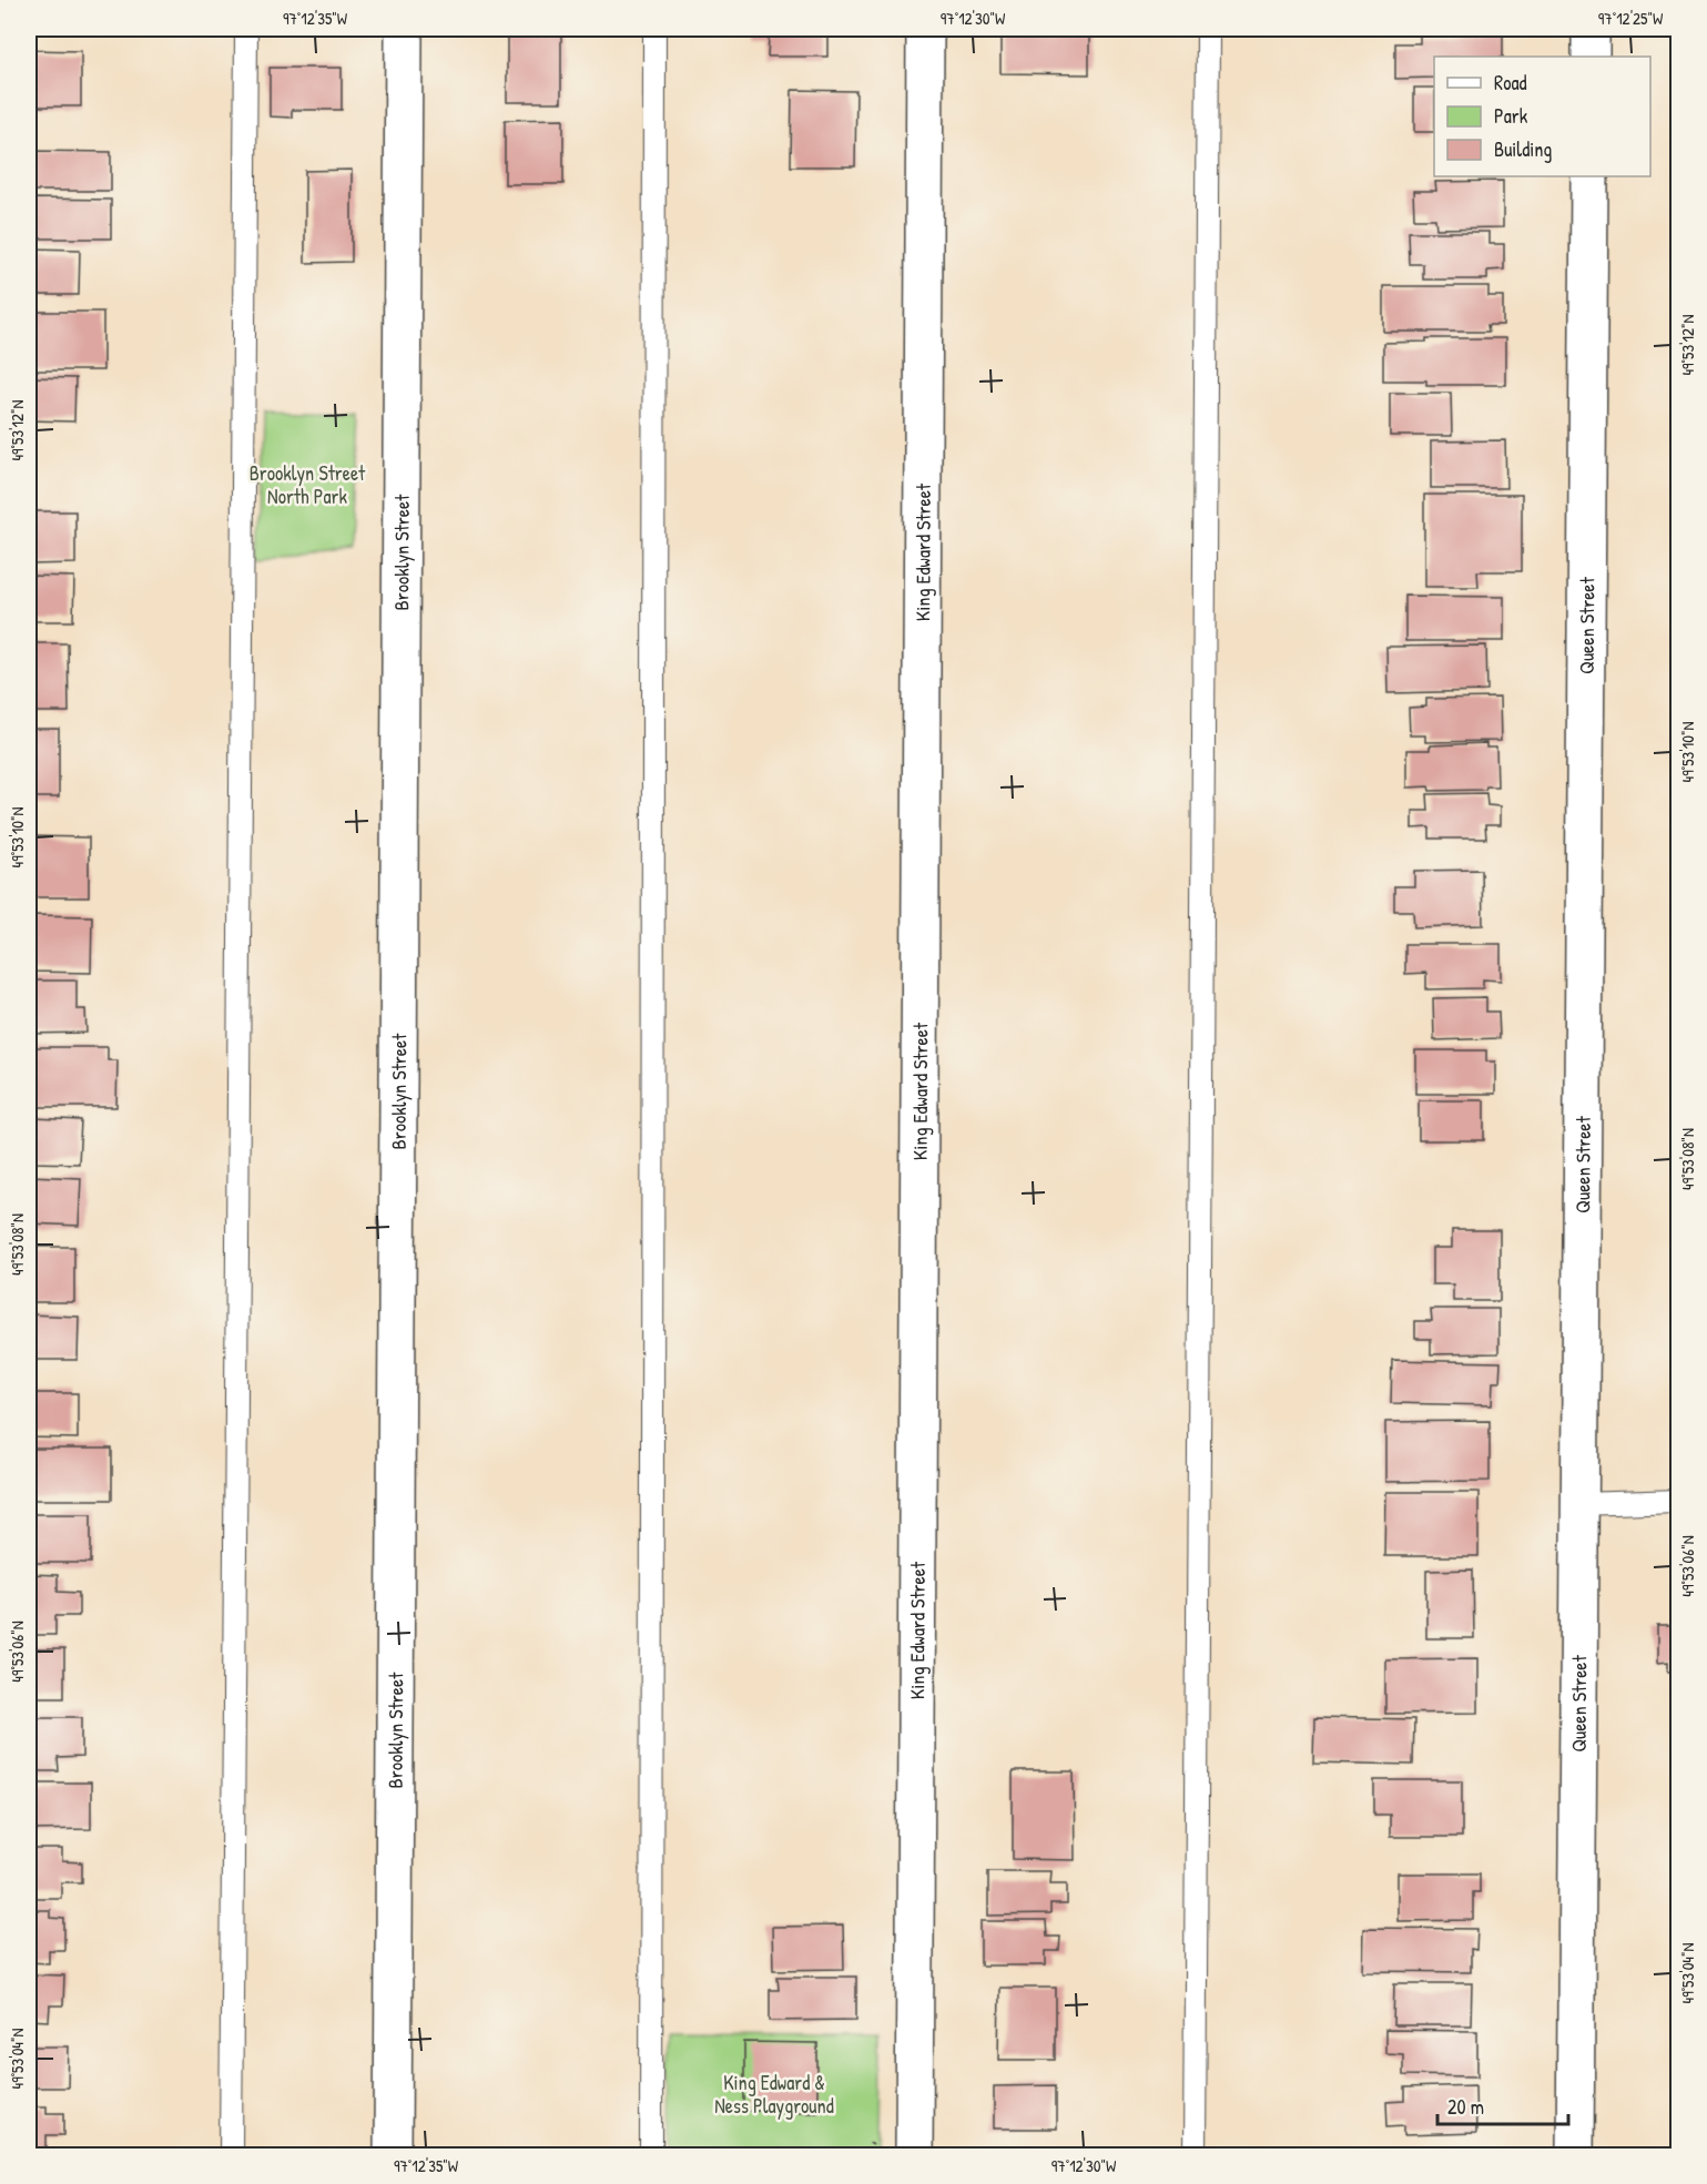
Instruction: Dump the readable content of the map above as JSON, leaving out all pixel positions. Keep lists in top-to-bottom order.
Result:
{
  "streets": {
    "street": ["Brooklyn Street", "King Edward Street", "Queen Street"]
  },
  "parks": ["Brooklyn Street North Park", "King Edward & Ness Playground"],
  "legend": ["Road", "Park", "Building"],
  "scale_bar": "20 m",
  "coordinates": [
    "97°12'35\"W",
    "97°12'30\"W",
    "97°12'25\"W",
    "49°53'12\"N",
    "49°53'10\"N",
    "49°53'08\"N",
    "49°53'06\"N",
    "49°53'04\"N"
  ]
}
